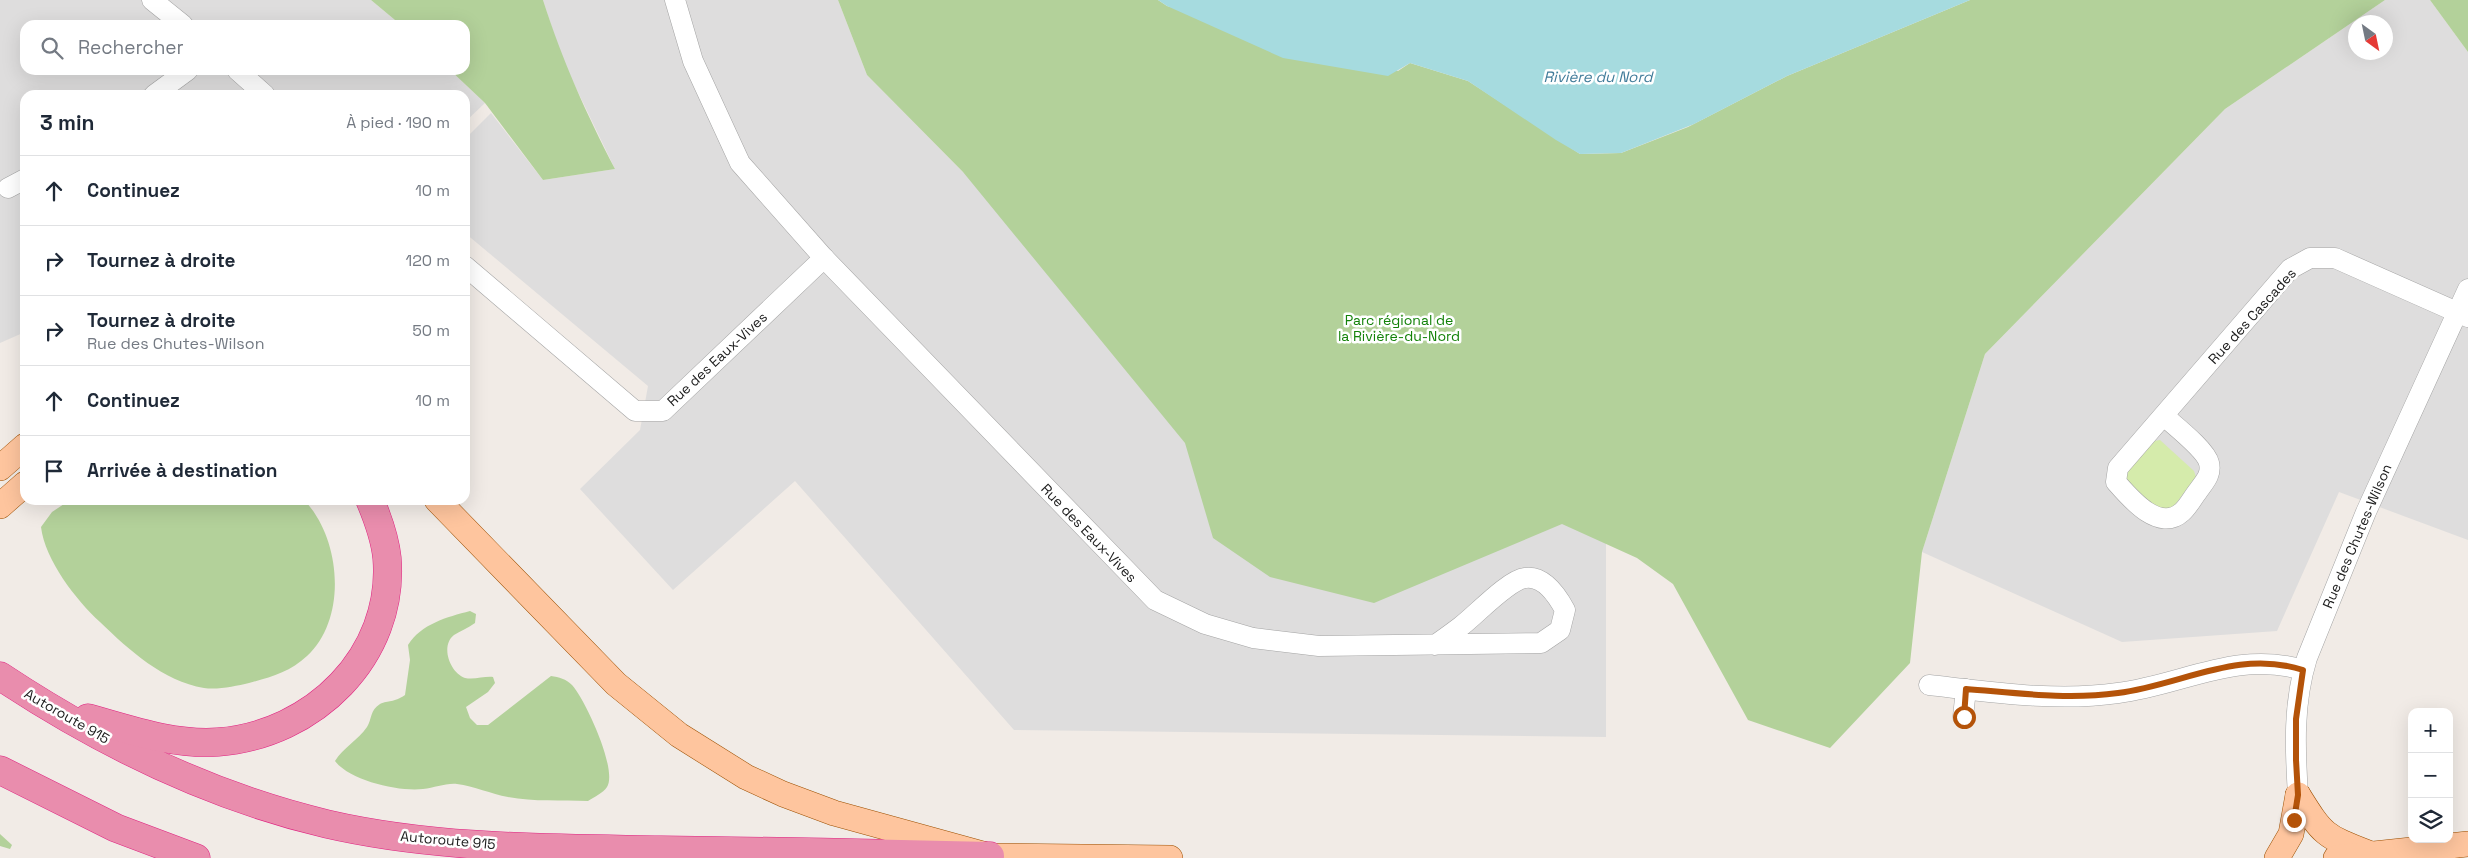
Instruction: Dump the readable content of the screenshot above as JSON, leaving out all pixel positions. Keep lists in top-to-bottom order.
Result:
{
  "streets": {
    "highway": ["Autoroute 915"],
    "street": ["Rue des Cascades", "Rue des Eaux-Vives", "Rue des Chutes-Wilson"]
  },
  "crossings": [
    ["Rue des Cascades", "Rue des Chutes-Wilson"]
  ],
  "water": ["Rivière du Nord"],
  "parks": ["Parc régional de la Rivière-du-Nord"],
  "north": "bottom right",
  "page": {
    "search": "Rechercher",
    "heading": ["3 min", "À pied · 190 m"],
    "list": [
      ["Continuez", "10 m"],
      ["Tournez à droite", "120 m"],
      ["Tournez à droite", "Rue des Chutes-Wilson", "50 m"],
      ["Continuez", "10 m"],
      "Arrivée à destination"
    ],
    "map_buttons": ["+", "−"]
  }
}
